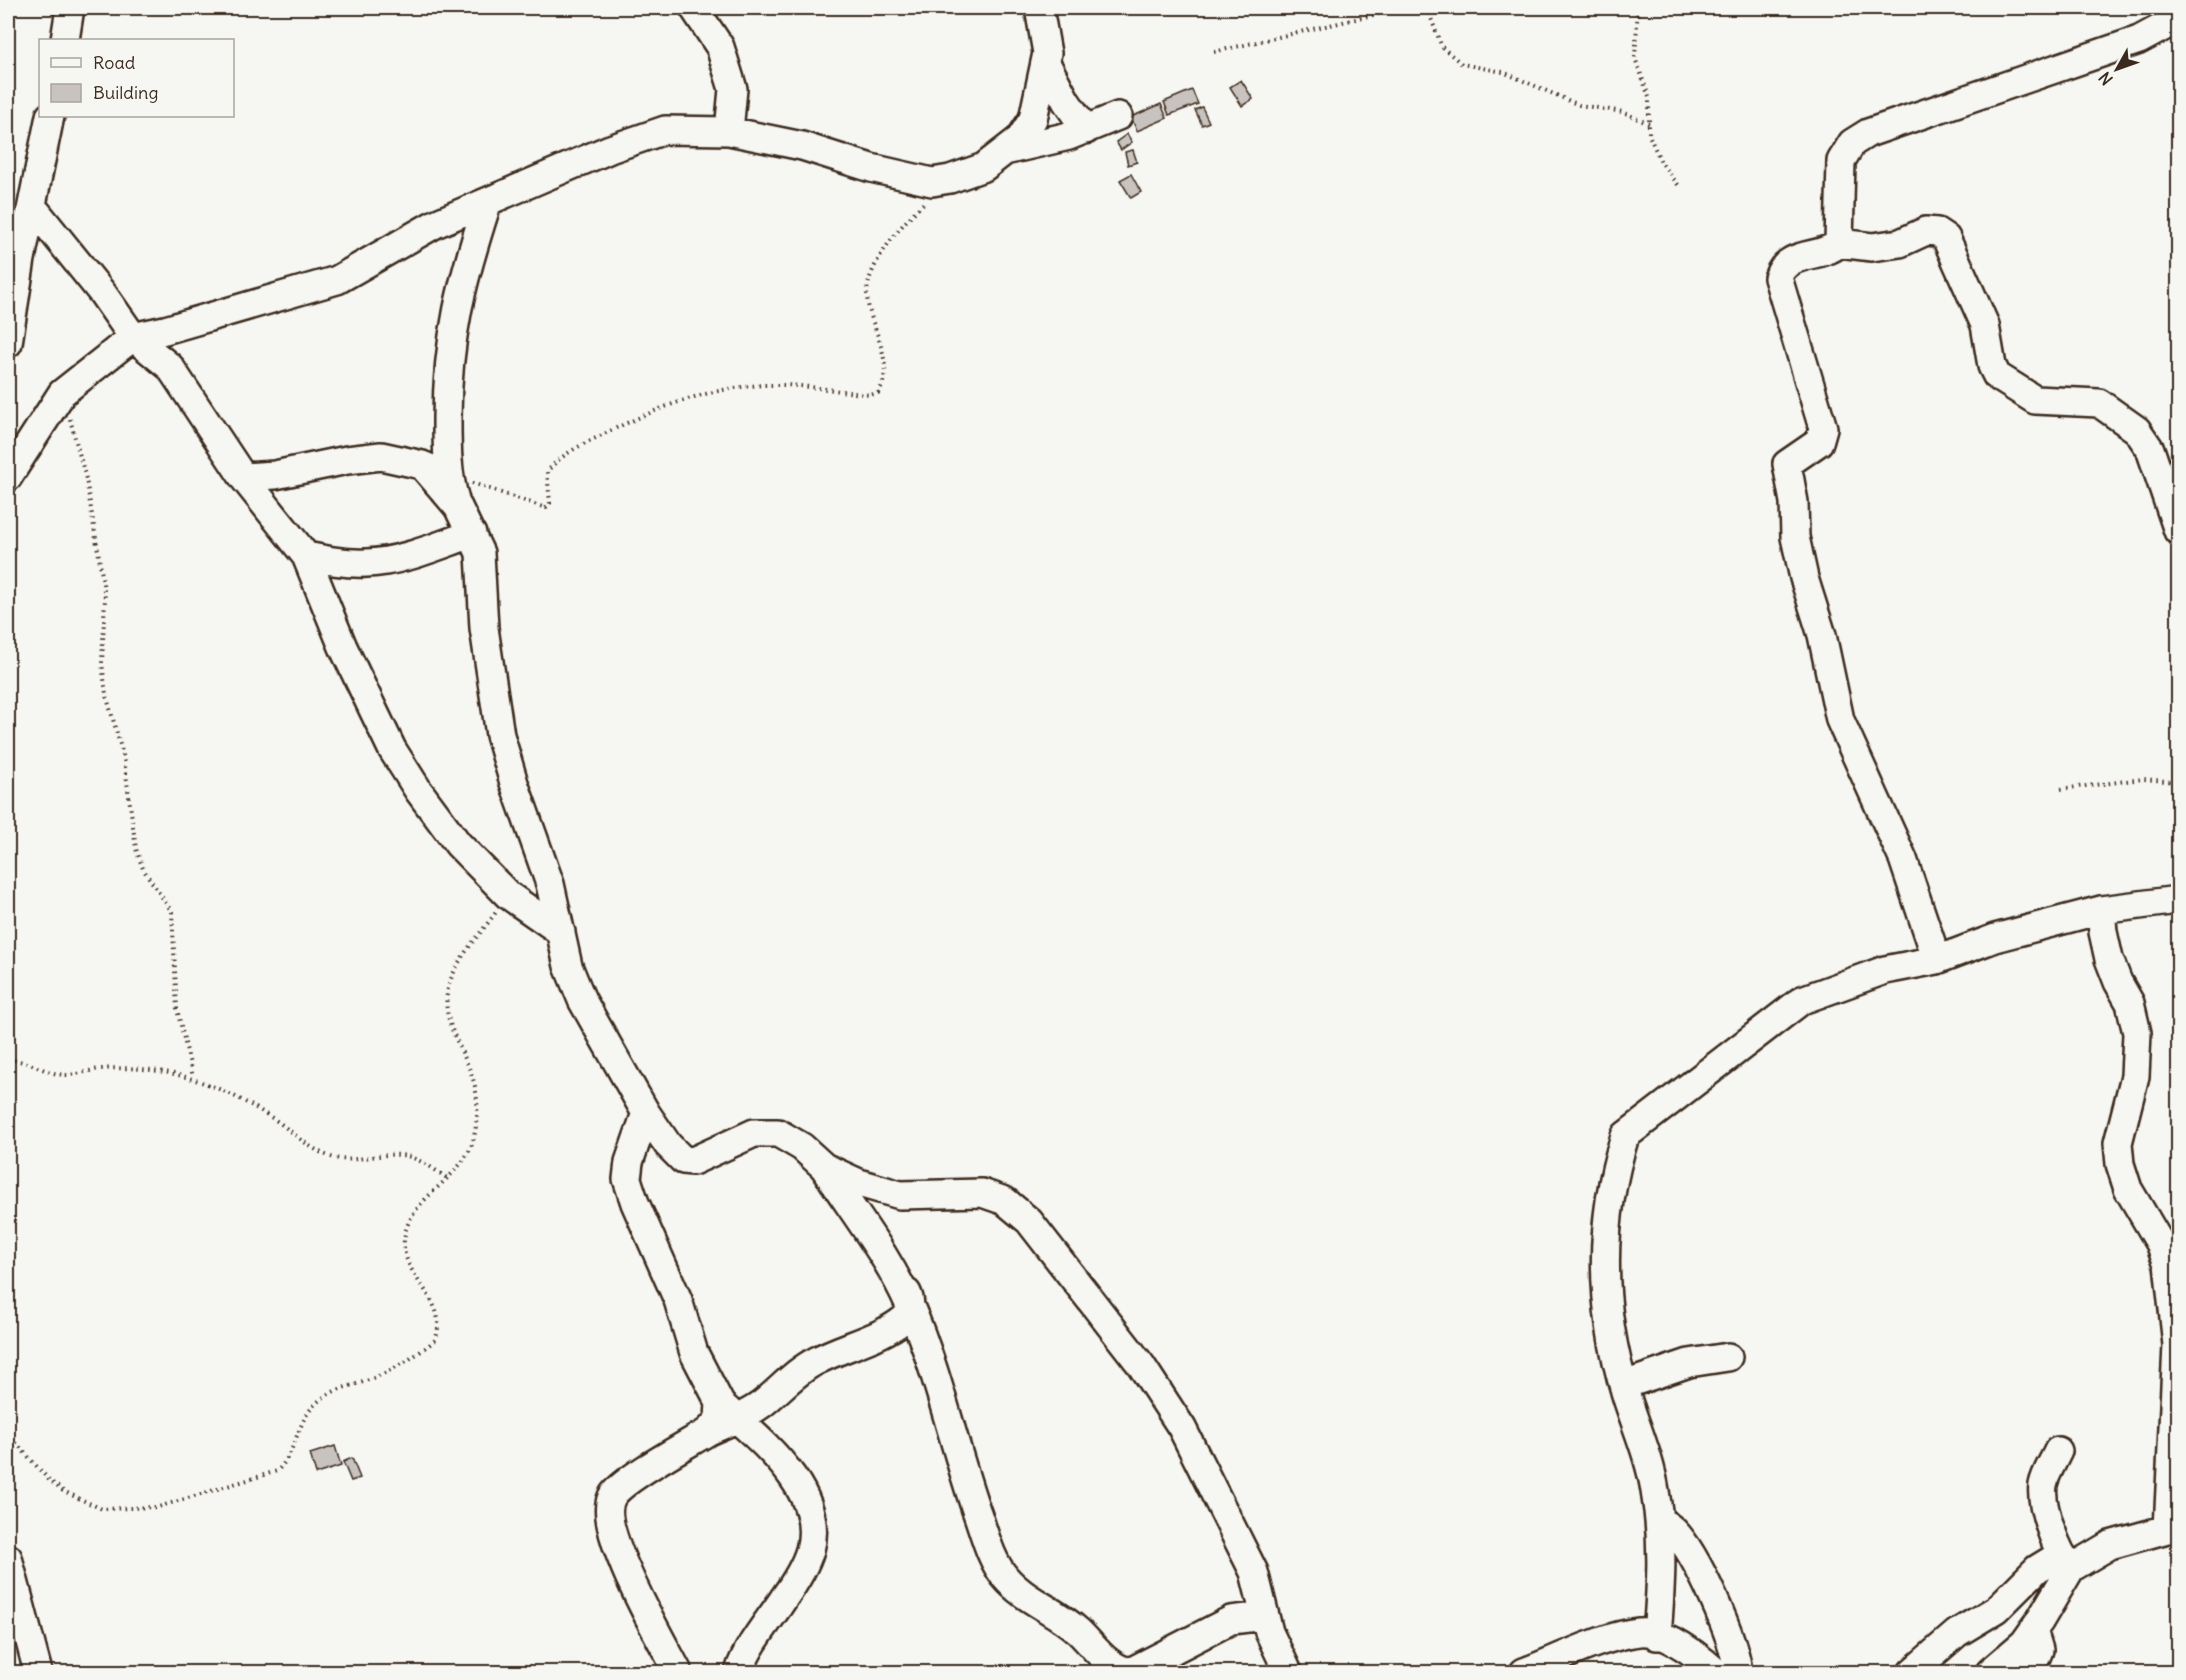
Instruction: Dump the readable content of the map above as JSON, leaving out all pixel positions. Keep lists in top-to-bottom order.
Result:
{
  "legend": ["Road", "Building"],
  "north": "bottom left"
}
